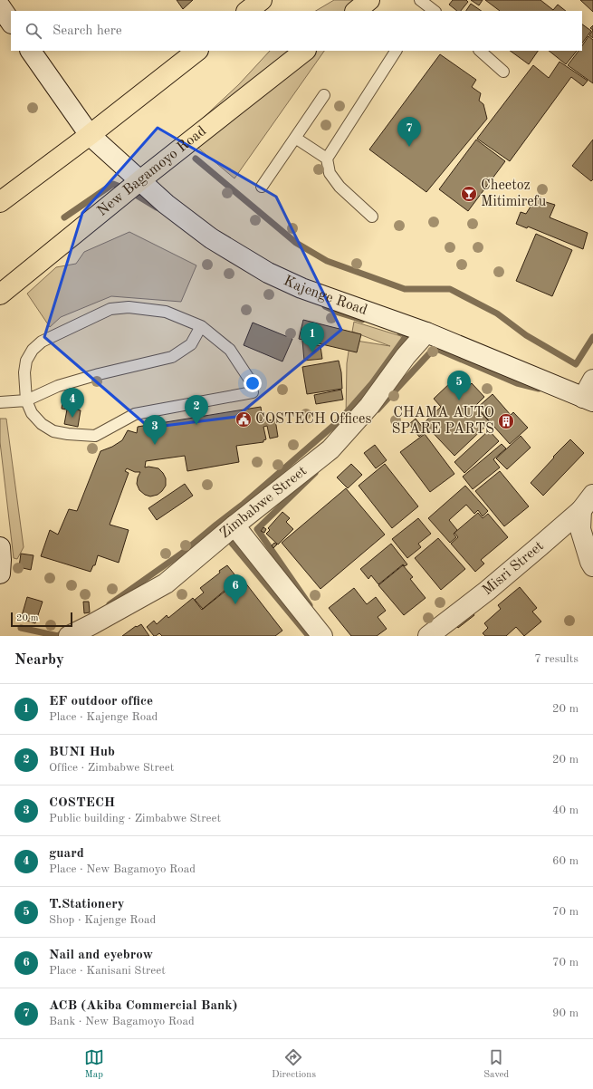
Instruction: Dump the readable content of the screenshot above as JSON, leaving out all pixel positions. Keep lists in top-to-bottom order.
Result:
{
  "streets": {
    "highway": ["New Bagamoyo Road"],
    "street": ["Kajenge Road", "Zimbabwe Street", "Misri Street"]
  },
  "crossings": [
    ["New Bagamoyo Road", "Kajenge Road"],
    ["Kajenge Road", "Zimbabwe Street"]
  ],
  "places": {
    "bar": ["Cheetoz Mitimirefu"],
    "public building": ["COSTECH Offices"],
    "building": ["CHAMA AUTO SPARE PARTS"]
  },
  "scale_bar": "20 m",
  "page": {
    "search": "Search here",
    "pins": [
      "7",
      "1",
      "5",
      "4",
      "2",
      "3",
      "6"
    ],
    "scale": "20 m",
    "heading": ["Nearby", "7 results"],
    "list": [
      {
        "mark": "1",
        "name": "EF outdoor office",
        "note": "Place · Kajenge Road",
        "value": "20 m"
      },
      {
        "mark": "2",
        "name": "BUNI Hub",
        "note": "Office · Zimbabwe Street",
        "value": "20 m"
      },
      {
        "mark": "3",
        "name": "COSTECH",
        "note": "Public building · Zimbabwe Street",
        "value": "40 m"
      },
      {
        "mark": "4",
        "name": "guard",
        "note": "Place · New Bagamoyo Road",
        "value": "60 m"
      },
      {
        "mark": "5",
        "name": "T.Stationery",
        "note": "Shop · Kajenge Road",
        "value": "70 m"
      },
      {
        "mark": "6",
        "name": "Nail and eyebrow",
        "note": "Place · Kanisani Street",
        "value": "70 m"
      },
      {
        "mark": "7",
        "name": "ACB (Akiba Commercial Bank)",
        "note": "Bank · New Bagamoyo Road",
        "value": "90 m"
      }
    ],
    "nav": ["Map", "Directions", "Saved"]
  }
}
